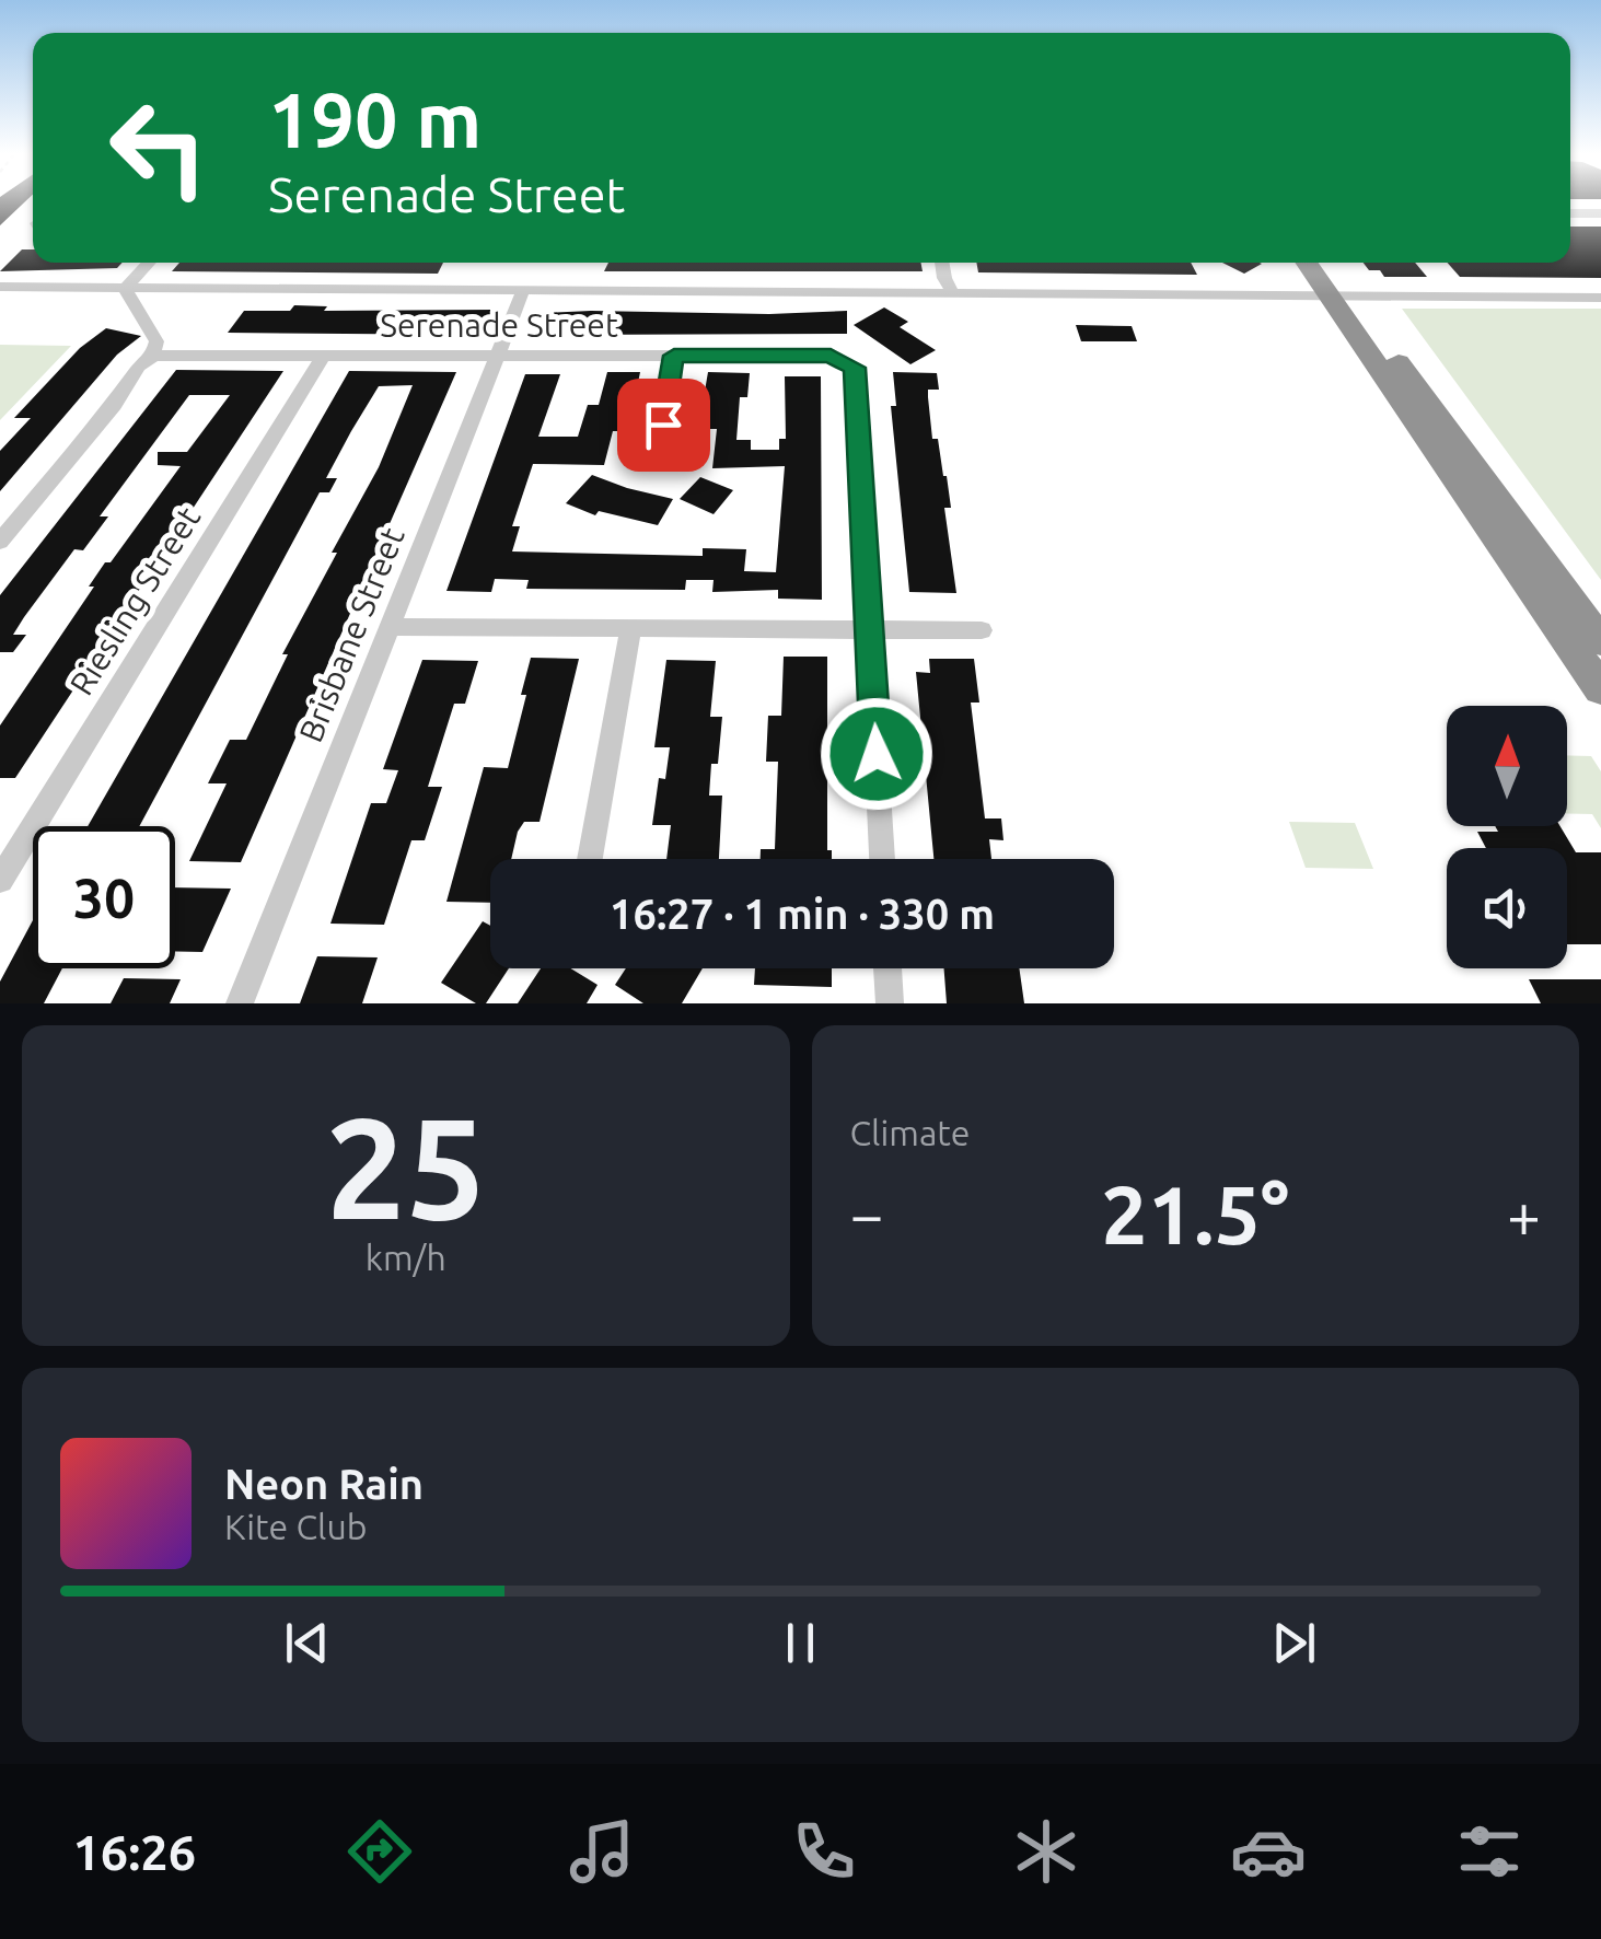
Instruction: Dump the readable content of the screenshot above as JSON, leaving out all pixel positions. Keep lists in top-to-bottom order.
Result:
{
  "streets": {
    "street": ["Serenade Street", "Riesling Street", "Brisbane Street"]
  },
  "crossings": [
    ["Serenade Street", "Riesling Street"],
    ["Serenade Street", "Brisbane Street"]
  ],
  "north": "top",
  "page": {
    "turn": ["190 m", "Serenade Street"],
    "limit": "30",
    "trip": "16:27 · 1 min · 330 m",
    "tile": [
      ["25", "km/h"],
      "Climate"
    ],
    "heat": ["−", "21.5°", "+"],
    "song": ["Neon Rain", "Kite Club"],
    "tabs": "16:26"
  }
}
